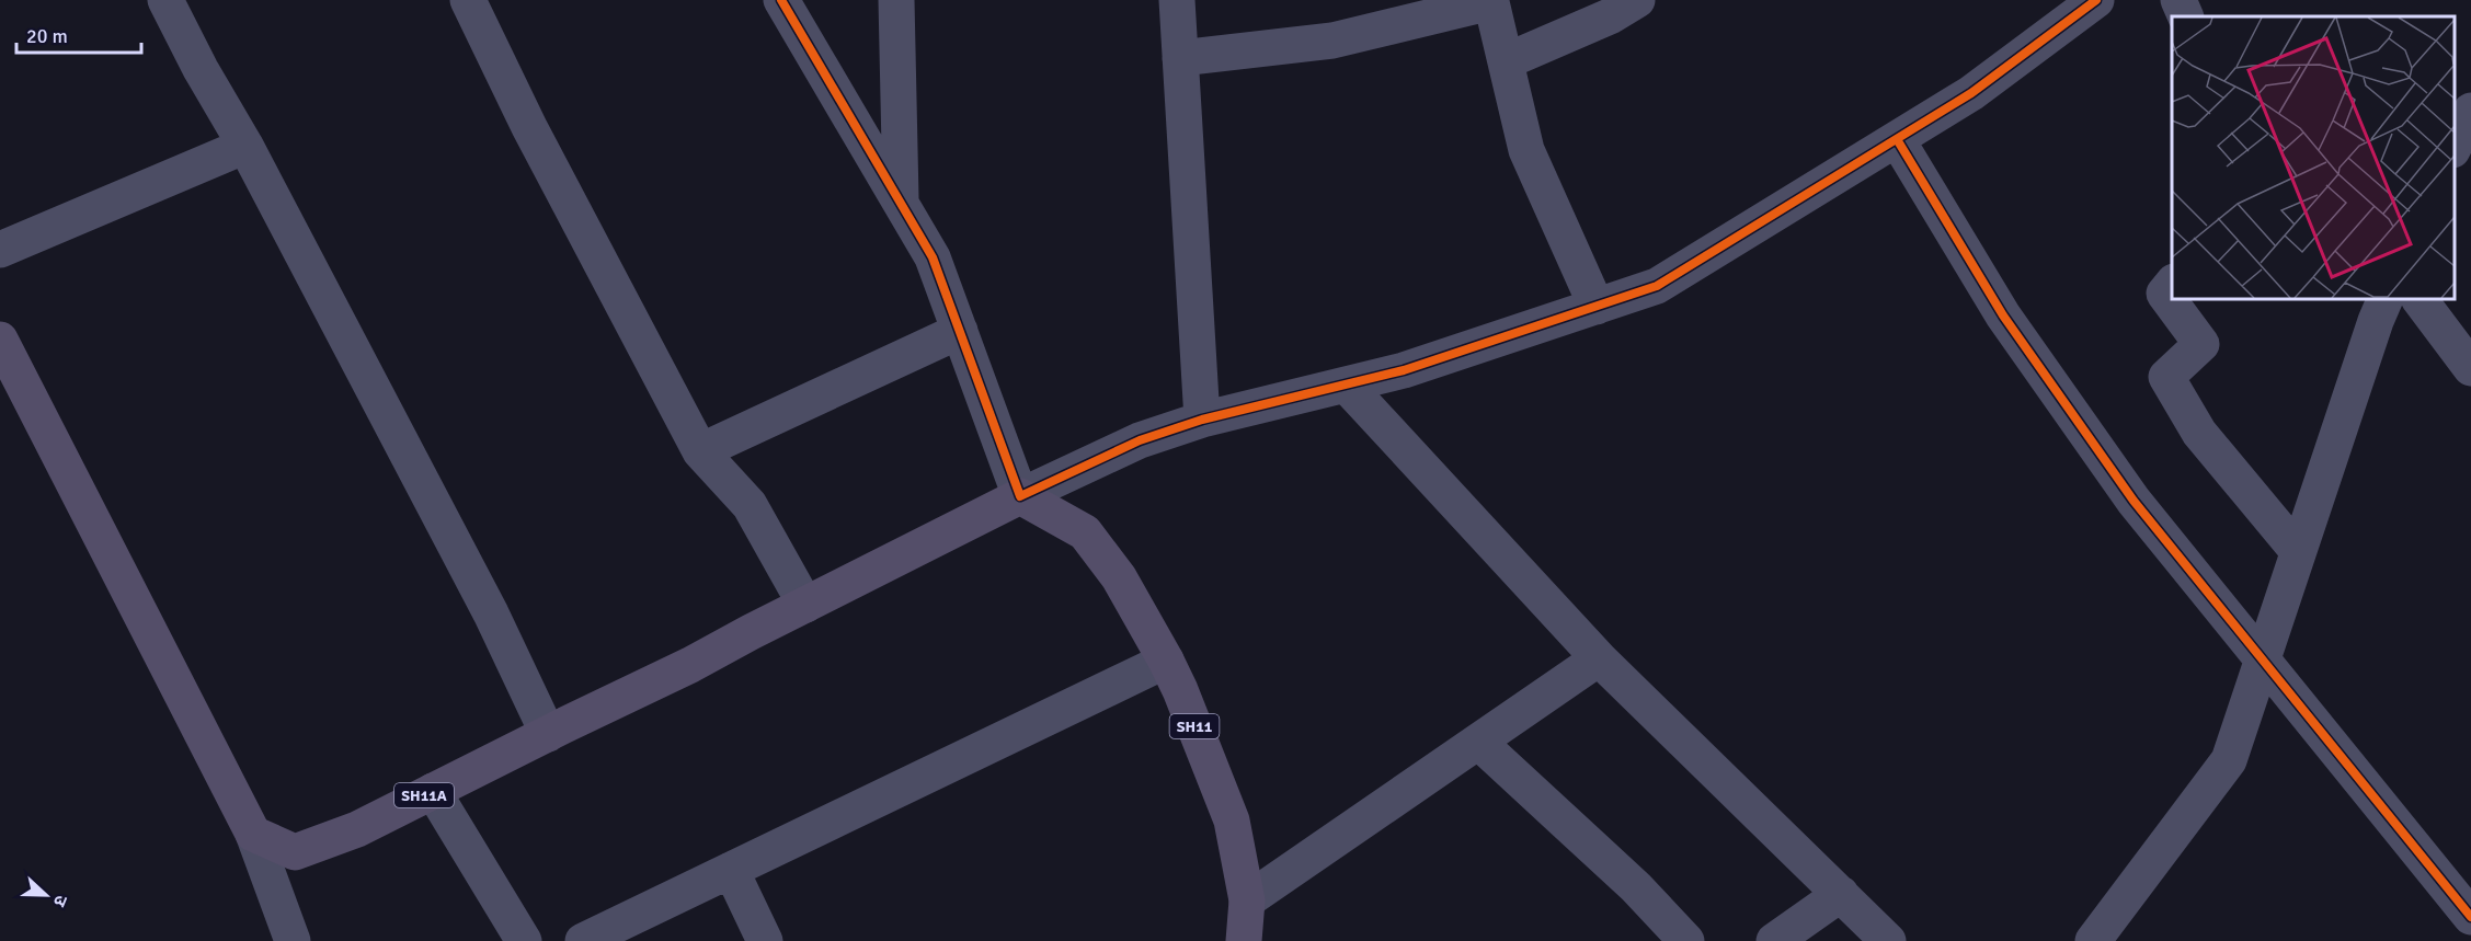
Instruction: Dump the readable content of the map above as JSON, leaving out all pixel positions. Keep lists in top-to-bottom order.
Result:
{
  "streets": {
    "main road": ["SH11", "SH11A"]
  },
  "crossings": [
    ["SH11", "SH11A"]
  ],
  "scale_bar": "20 m",
  "north": "right"
}
